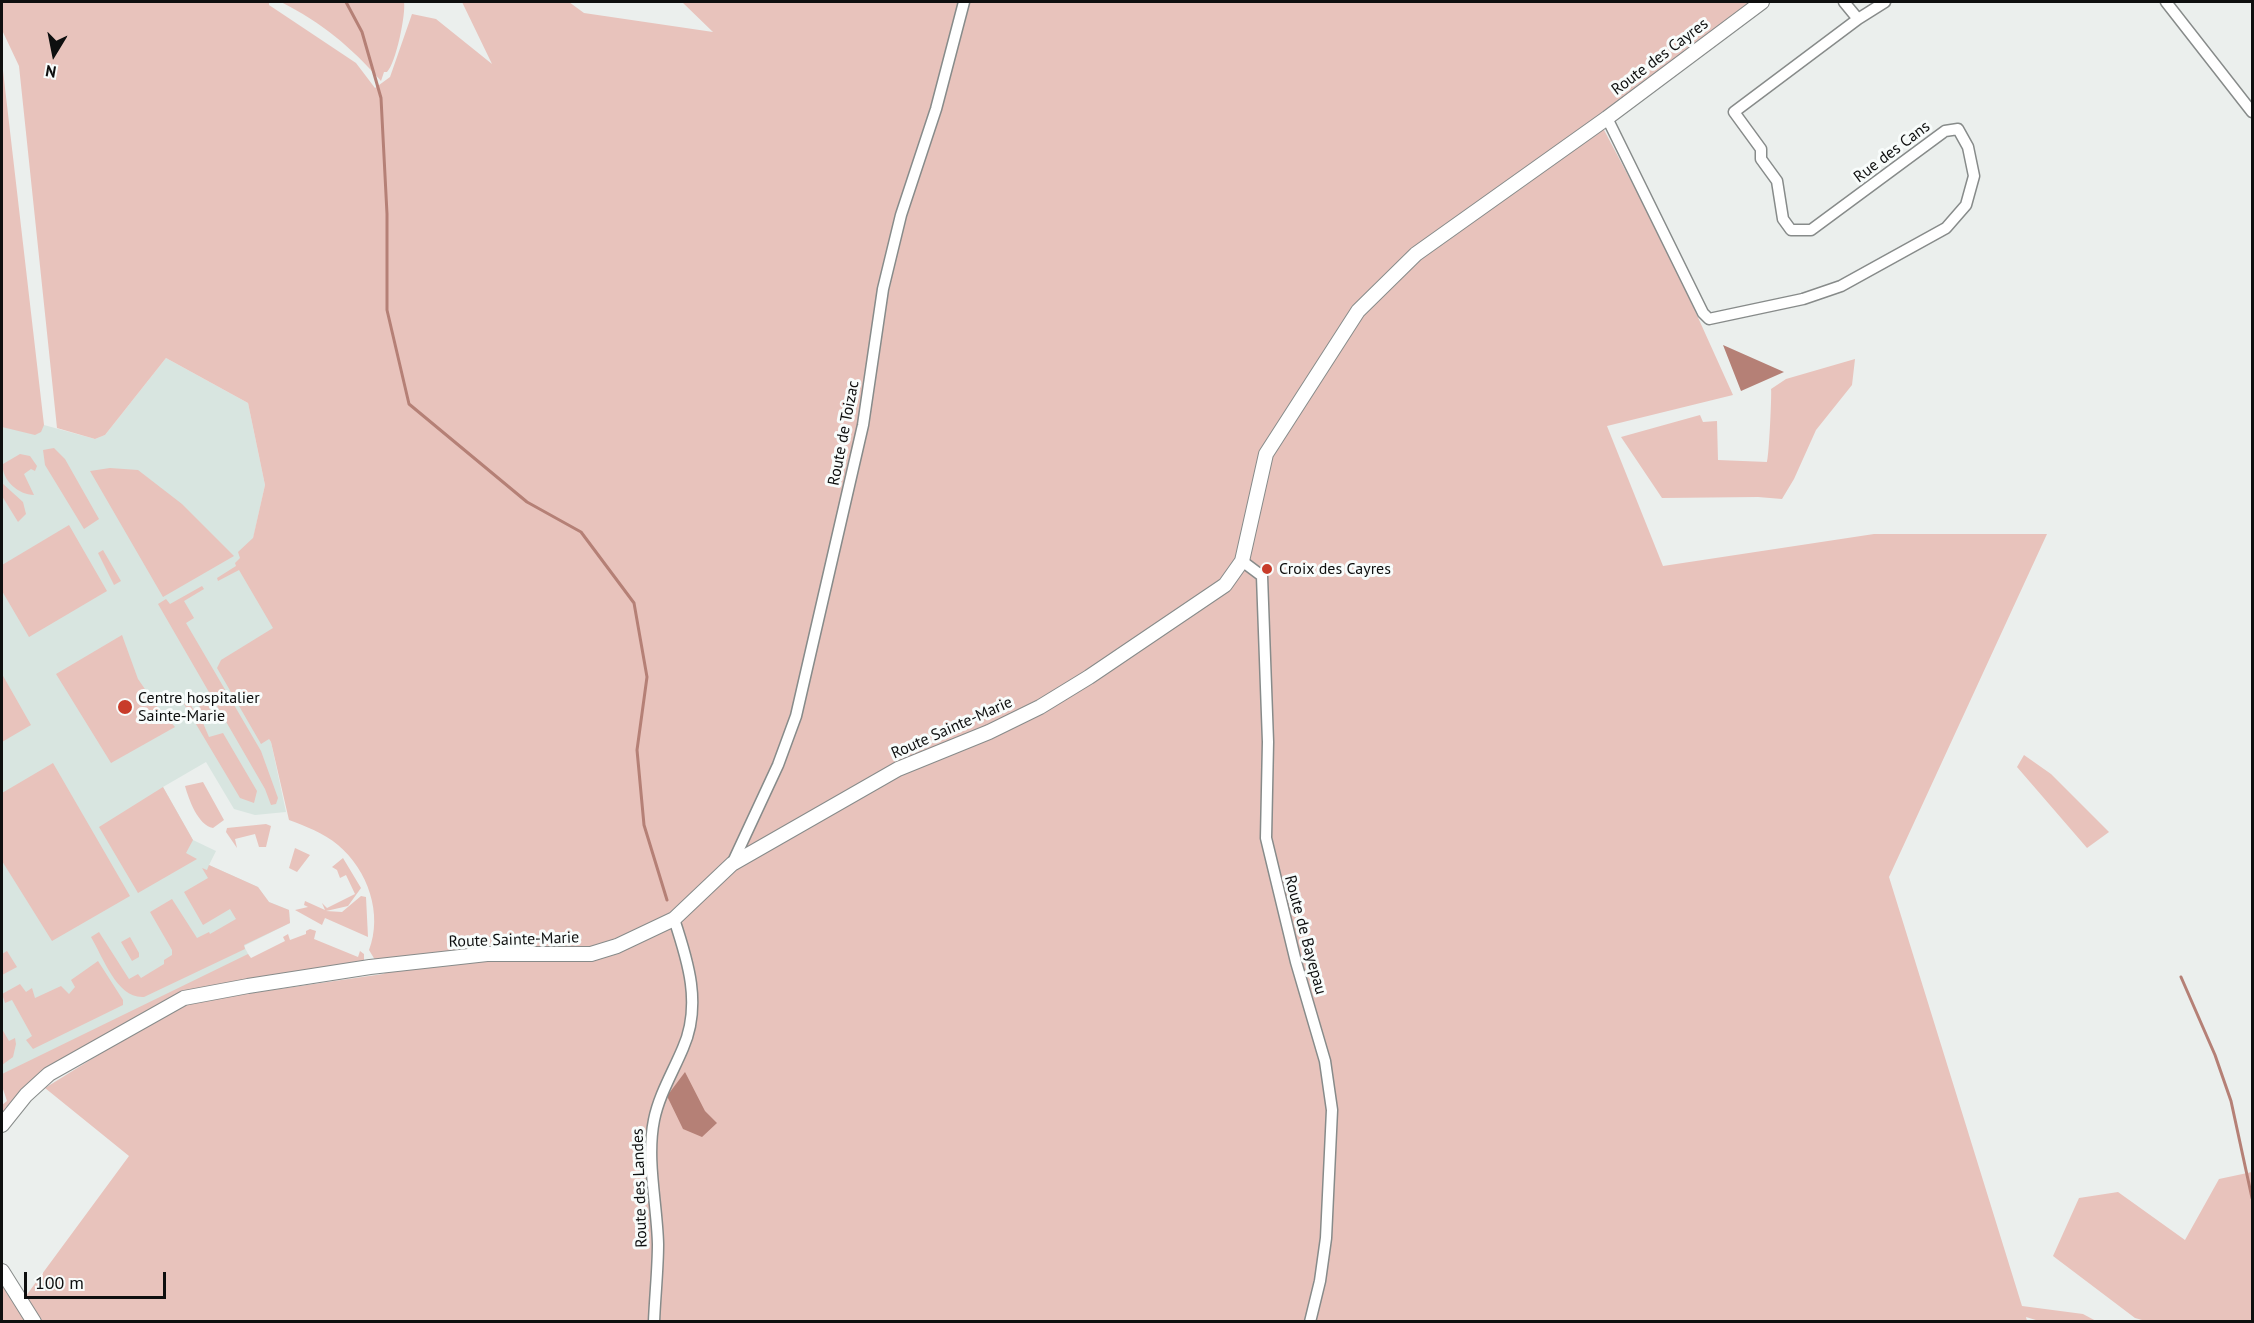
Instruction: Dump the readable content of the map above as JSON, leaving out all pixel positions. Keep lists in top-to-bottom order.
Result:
{
  "streets": {
    "street": [
      "Route des Cayres",
      "Rue des Cans",
      "Route de Toizac",
      "Route Sainte-Marie",
      "Route de Bayepau",
      "Route des Landes"
    ]
  },
  "crossings": [
    ["Route des Cayres", "Rue des Cans"],
    ["Route des Cayres", "Route Sainte-Marie"],
    ["Route des Cayres", "Route de Bayepau"],
    ["Route de Toizac", "Route Sainte-Marie"],
    ["Route Sainte-Marie", "Route de Bayepau"],
    ["Route Sainte-Marie", "Route des Landes"]
  ],
  "places": ["Croix des Cayres", "Centre hospitalier Sainte-Marie"],
  "scale_bar": "100 m",
  "north": "bottom"
}
